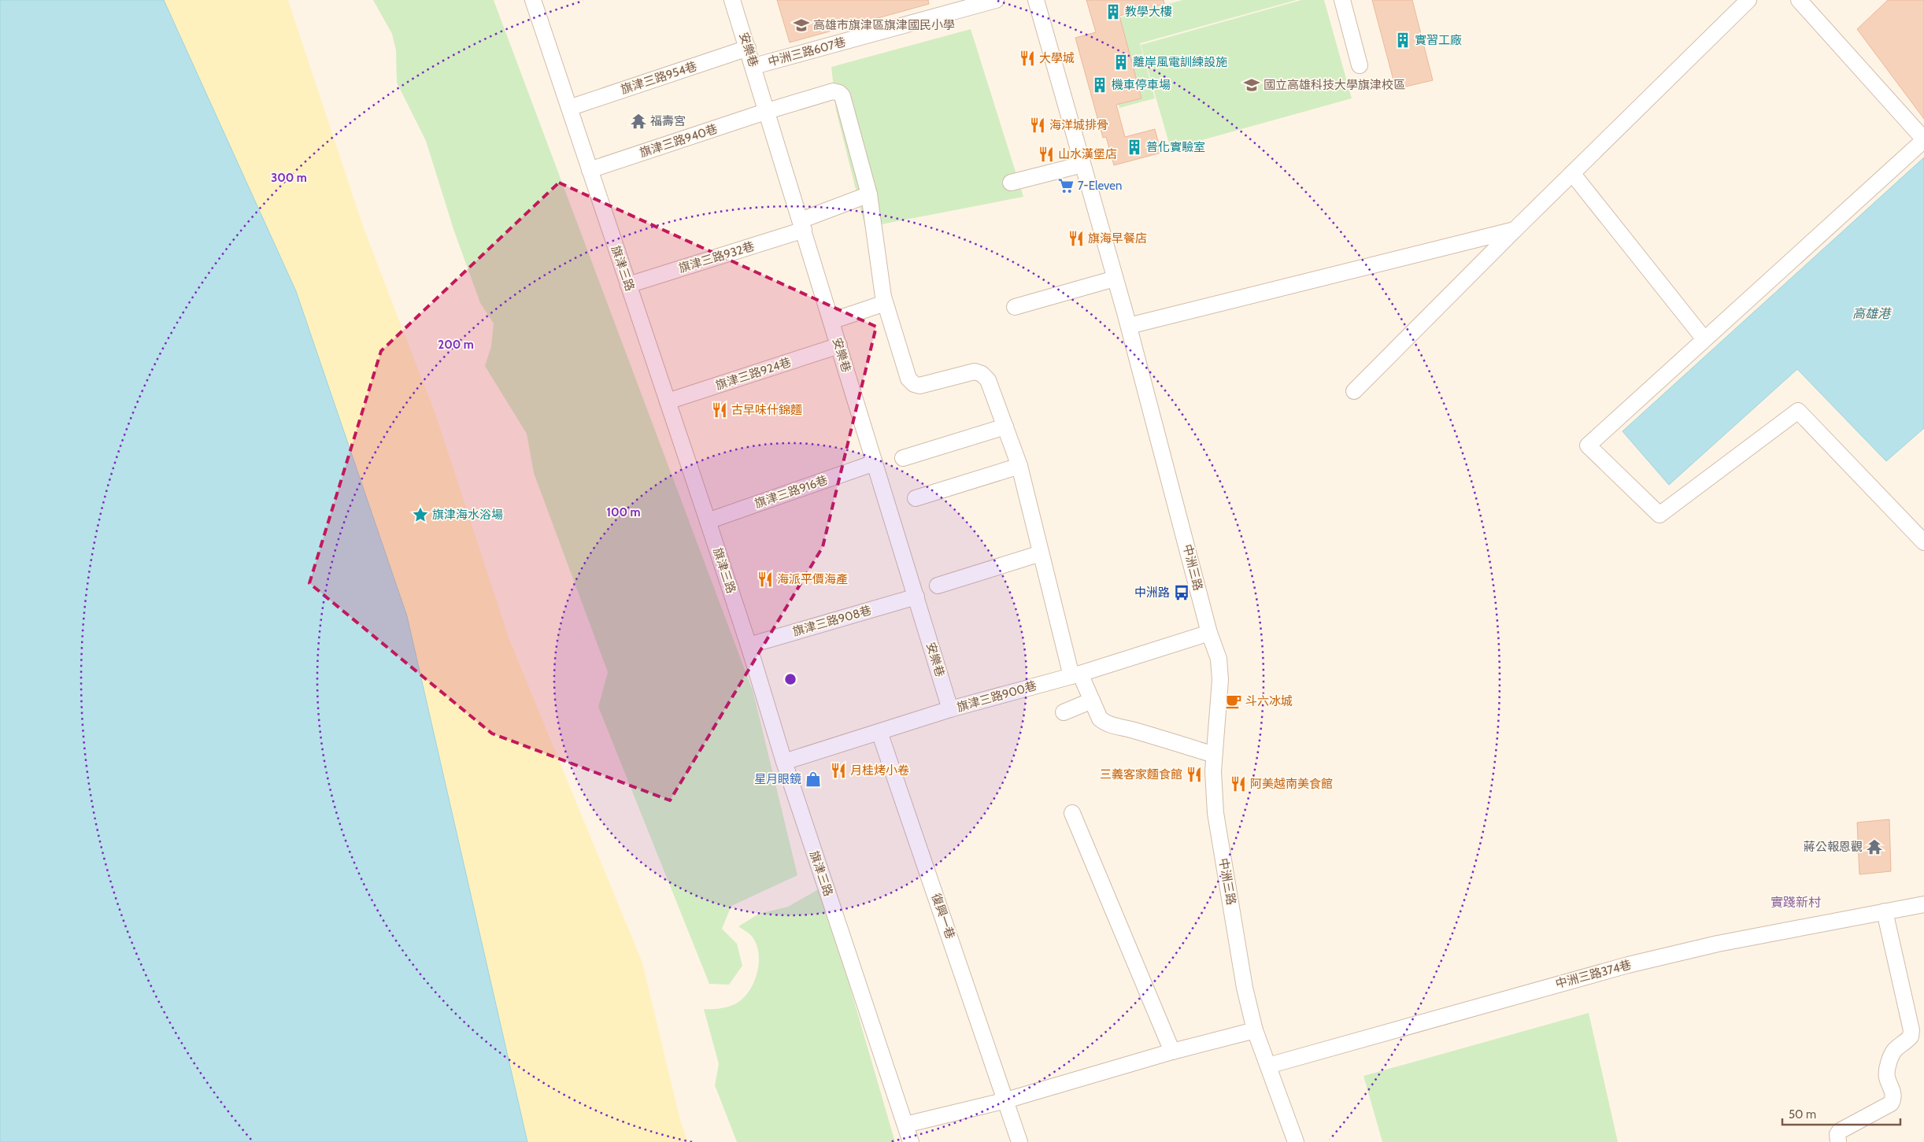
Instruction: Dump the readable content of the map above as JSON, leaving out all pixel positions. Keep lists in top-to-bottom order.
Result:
{
  "streets": {
    "street": [
      "安樂巷",
      "中洲三路607巷",
      "旗津三路954巷",
      "旗津三路940巷",
      "旗津三路932巷",
      "旗津三路",
      "旗津三路924巷",
      "旗津三路916巷",
      "中洲三路",
      "旗津三路908巷",
      "旗津三路900巷",
      "復興一巷",
      "中洲三路374巷"
    ]
  },
  "crossings": [
    ["安樂巷", "中洲三路607巷"],
    ["安樂巷", "旗津三路954巷"],
    ["安樂巷", "旗津三路940巷"],
    ["安樂巷", "旗津三路932巷"],
    ["安樂巷", "旗津三路924巷"],
    ["安樂巷", "旗津三路916巷"],
    ["安樂巷", "旗津三路908巷"],
    ["安樂巷", "旗津三路900巷"],
    ["旗津三路954巷", "旗津三路"],
    ["旗津三路940巷", "旗津三路932巷"],
    ["旗津三路940巷", "旗津三路"],
    ["旗津三路932巷", "旗津三路"],
    ["旗津三路", "旗津三路924巷"],
    ["旗津三路", "旗津三路916巷"],
    ["旗津三路", "旗津三路908巷"],
    ["旗津三路", "旗津三路900巷"],
    ["中洲三路", "旗津三路900巷"],
    ["中洲三路", "中洲三路374巷"],
    ["旗津三路900巷", "復興一巷"]
  ],
  "districts": ["實踐新村"],
  "water": ["高雄港"],
  "places": {
    "building": [
      "教學大樓",
      "實習工廠",
      "離岸風電訓練設施",
      "機車停車場",
      "普化實驗室"
    ],
    "school or university": ["高雄市旗津區旗津國民小學", "國立高雄科技大學旗津校區"],
    "restaurant": [
      "大學城",
      "海洋城排骨",
      "山水漢堡店",
      "旗海早餐店",
      "古早味什錦麵",
      "海派平價海產",
      "月桂烤小卷",
      "三義客家麵食館",
      "阿美越南美食館"
    ],
    "temple": ["福壽宮", "蔣公報恩觀"],
    "supermarket": ["7-Eleven"],
    "place": ["旗津海水浴場"],
    "bus stop": ["中洲路"],
    "cafe": ["斗六冰城"],
    "shop": ["星月眼鏡"]
  },
  "scale_bar": "50 m",
  "rings": ["300 m", "200 m", "100 m"]
}
